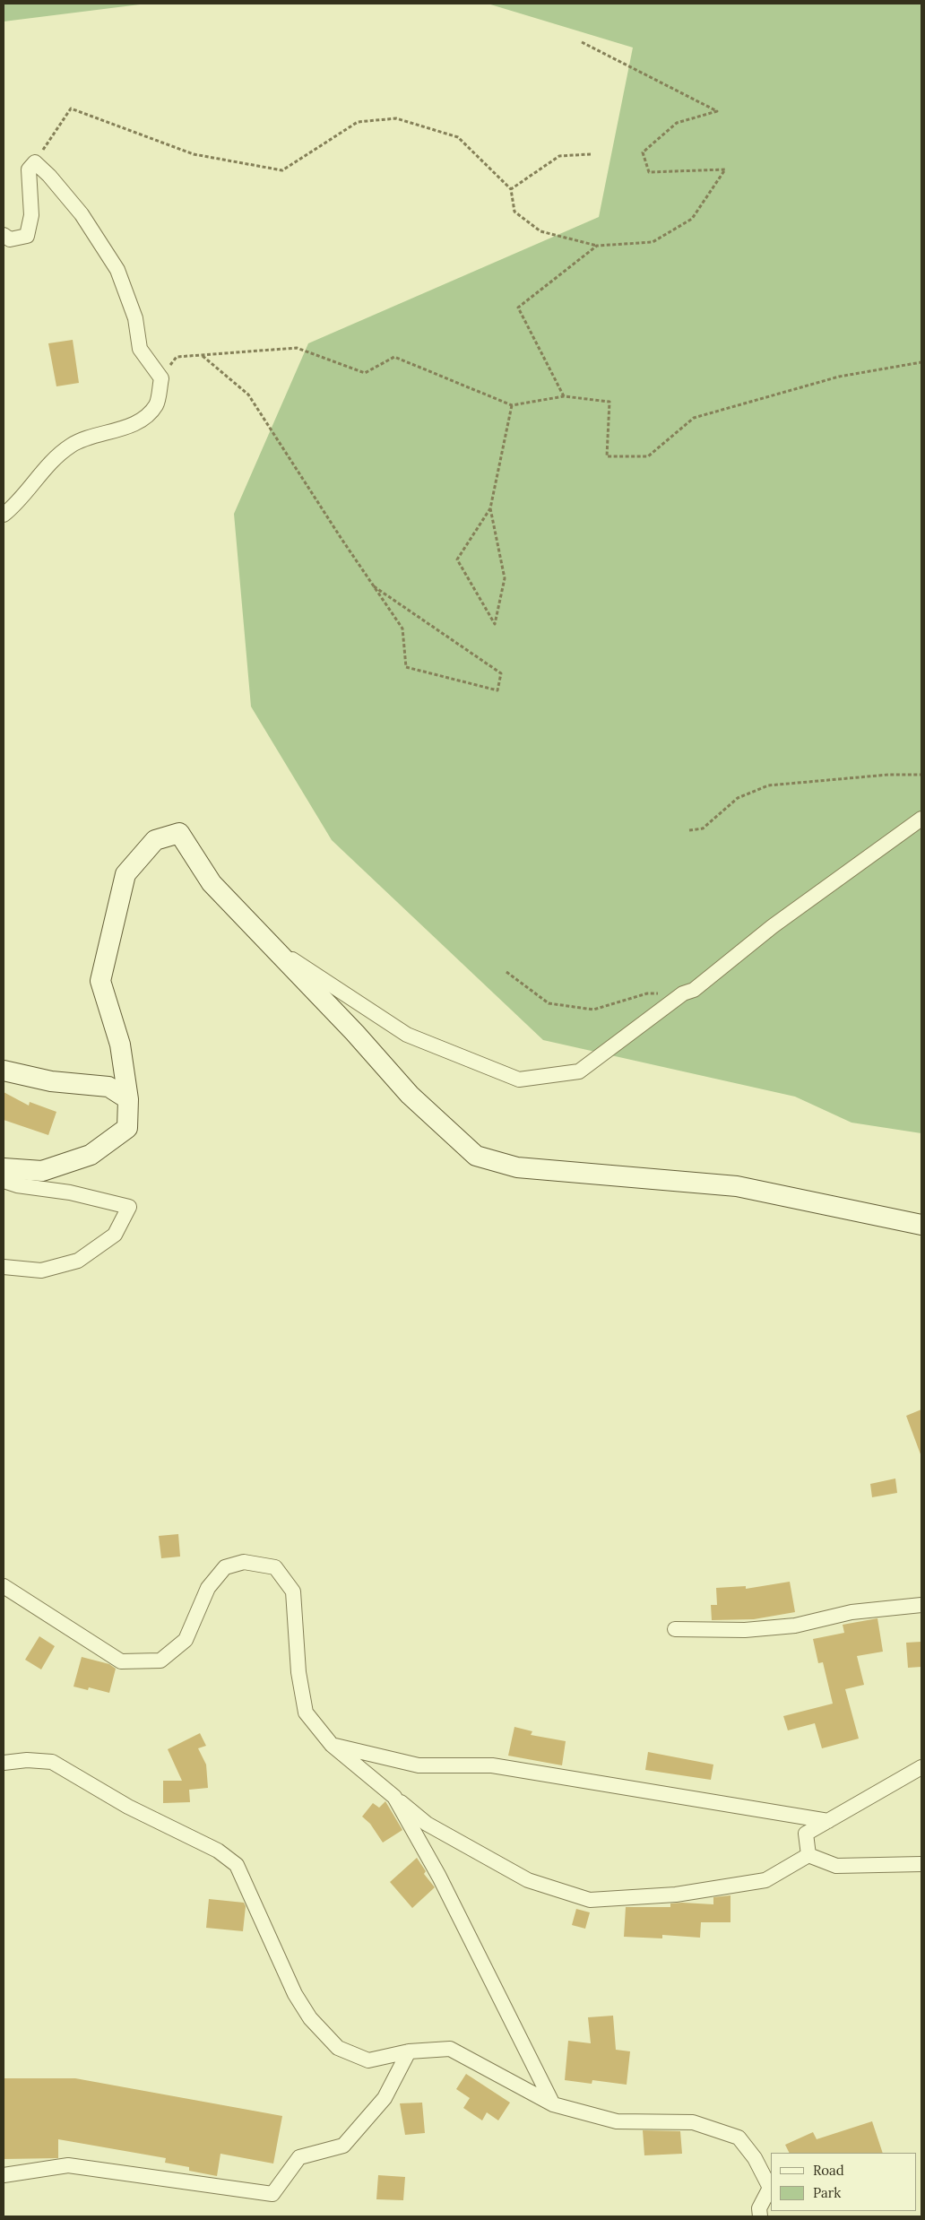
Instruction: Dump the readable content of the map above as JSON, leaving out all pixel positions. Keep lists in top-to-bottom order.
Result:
{
  "legend": ["Road", "Park"]
}
